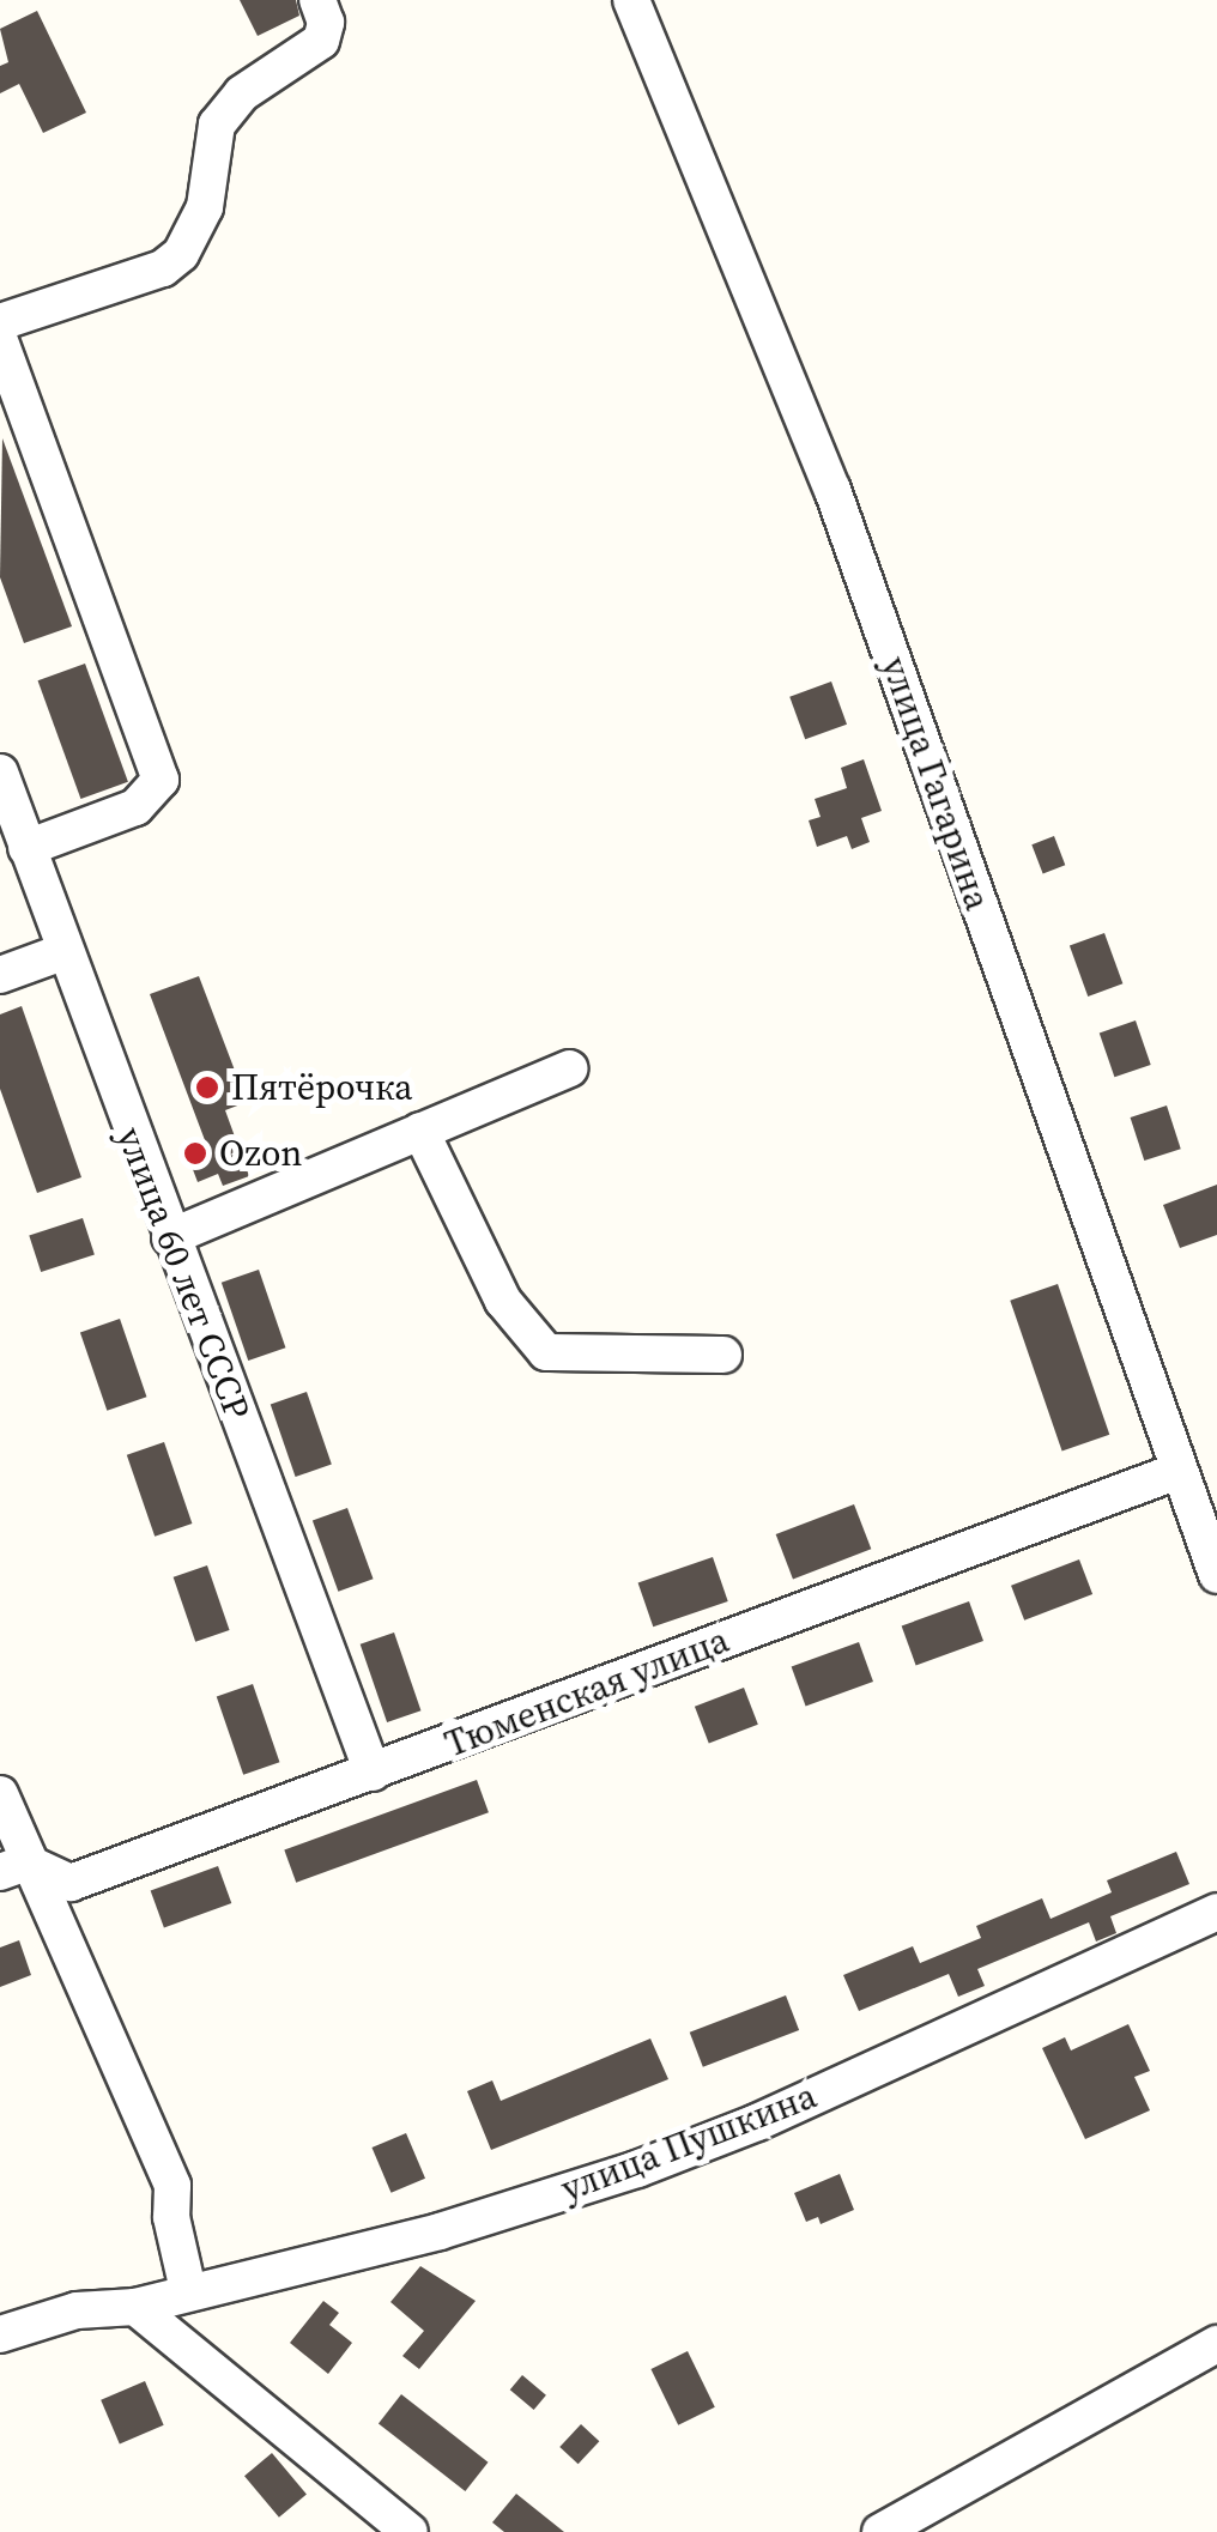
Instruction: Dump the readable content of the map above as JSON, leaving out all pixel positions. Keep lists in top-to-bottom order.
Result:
{
  "streets": {
    "street": [
      "улица Гагарина",
      "улица 60 лет СССР",
      "Тюменская улица",
      "улица Пушкина"
    ]
  },
  "crossings": [
    ["улица Гагарина", "Тюменская улица"],
    ["улица 60 лет СССР", "Тюменская улица"]
  ],
  "places": ["Пятёрочка", "Ozon"]
}
